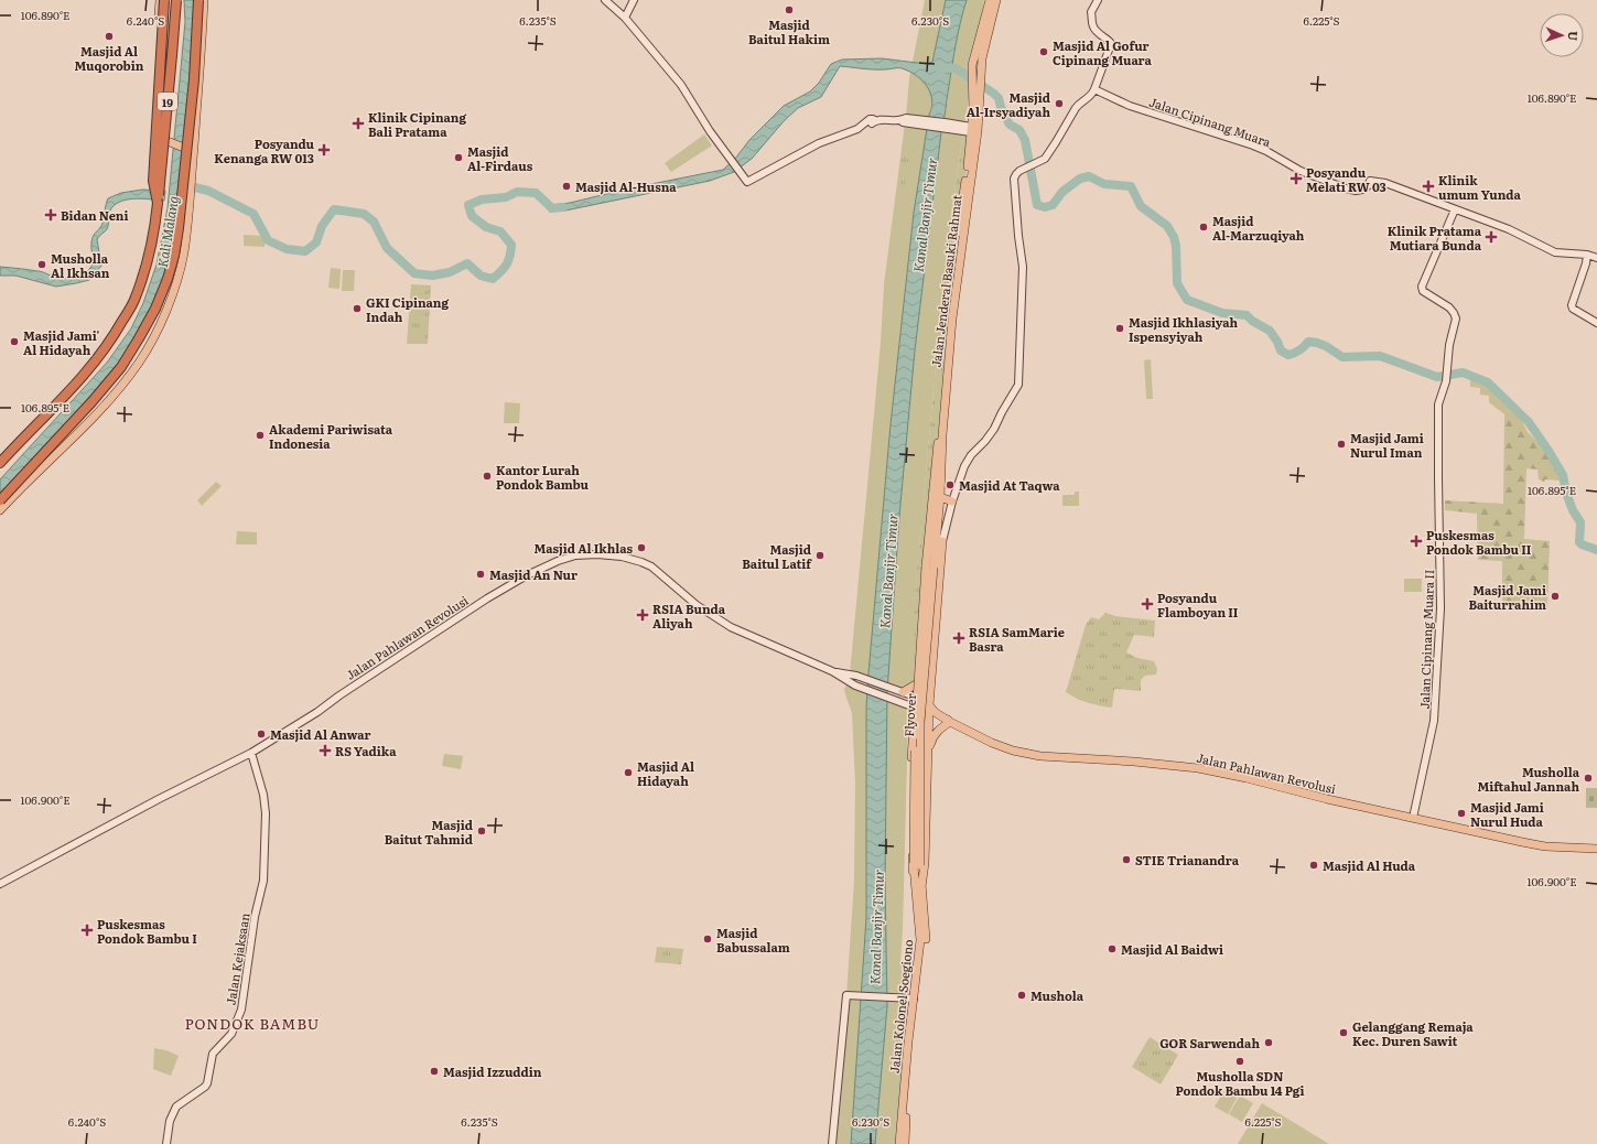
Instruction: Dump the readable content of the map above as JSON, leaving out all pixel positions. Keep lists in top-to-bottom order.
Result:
{
  "streets": {
    "highway": ["19"],
    "main road": [
      "Jalan Jenderal Basuki Rahmat",
      "Jalan Pahlawan Revolusi",
      "Flyover",
      "Jalan Kolonel Soegiono"
    ],
    "street": ["Jalan Cipinang Muara", "Jalan Cipinang Muara II", "Jalan Kejaksaan"]
  },
  "crossings": [
    ["Jalan Cipinang Muara", "Jalan Cipinang Muara II"],
    ["Jalan Jenderal Basuki Rahmat", "Jalan Pahlawan Revolusi"],
    ["Jalan Jenderal Basuki Rahmat", "Flyover"],
    ["Jalan Jenderal Basuki Rahmat", "Jalan Kolonel Soegiono"],
    ["Jalan Pahlawan Revolusi", "Jalan Cipinang Muara II"],
    ["Jalan Pahlawan Revolusi", "Jalan Kejaksaan"],
    ["Jalan Pahlawan Revolusi", "Jalan Kolonel Soegiono"],
    ["Flyover", "Jalan Kolonel Soegiono"]
  ],
  "districts": ["PONDOK BAMBU"],
  "water": ["Kanal Banjir Timur", "Kali Malang"],
  "places": {
    "other": [
      "Masjid Baitul Hakim",
      "Masjid Al Muqorobin",
      "Masjid Al Gofur Cipinang Muara",
      "Masjid Al-Irsyadiyah",
      "Masjid Al-Firdaus",
      "Masjid Al-Husna",
      "Masjid Al-Marzuqiyah",
      "Musholla Al Ikhsan",
      "GKI Cipinang Indah",
      "Masjid Ikhlasiyah Ispensyiyah",
      "Masjid Jami' Al Hidayah",
      "Akademi Pariwisata Indonesia",
      "Masjid Jami Nurul Iman",
      "Kantor Lurah Pondok Bambu",
      "Masjid At Taqwa",
      "Masjid Al Ikhlas",
      "Masjid Baitul Latif",
      "Masjid An Nur",
      "Masjid Jami Baiturrahim",
      "Masjid Al Anwar",
      "Masjid Al Hidayah",
      "Musholla Miftahul Jannah",
      "Masjid Jami Nurul Huda",
      "Masjid Baitut Tahmid",
      "STIE Trianandra",
      "Masjid Al Huda",
      "Masjid Babussalam",
      "Masjid Al Baidwi",
      "Mushola",
      "Gelanggang Remaja Kec. Duren Sawit",
      "GOR Sarwendah",
      "Musholla SDN Pondok Bambu 14 Pgi",
      "Masjid Izzuddin"
    ],
    "health": [
      "Klinik Cipinang Bali Pratama",
      "Posyandu Kenanga RW 013",
      "Posyandu Melati RW 03",
      "Klinik umum Yunda",
      "Bidan Neni",
      "Klinik Pratama Mutiara Bunda",
      "Puskesmas Pondok Bambu II",
      "Posyandu Flamboyan II",
      "RSIA Bunda Aliyah",
      "RSIA SamMarie Basra",
      "RS Yadika",
      "Puskesmas Pondok Bambu I"
    ]
  },
  "north": "right",
  "coordinates": [
    "106.890°E",
    "6.240°S",
    "6.235°S",
    "6.230°S",
    "6.225°S",
    "106.895°E",
    "106.900°E"
  ]
}
